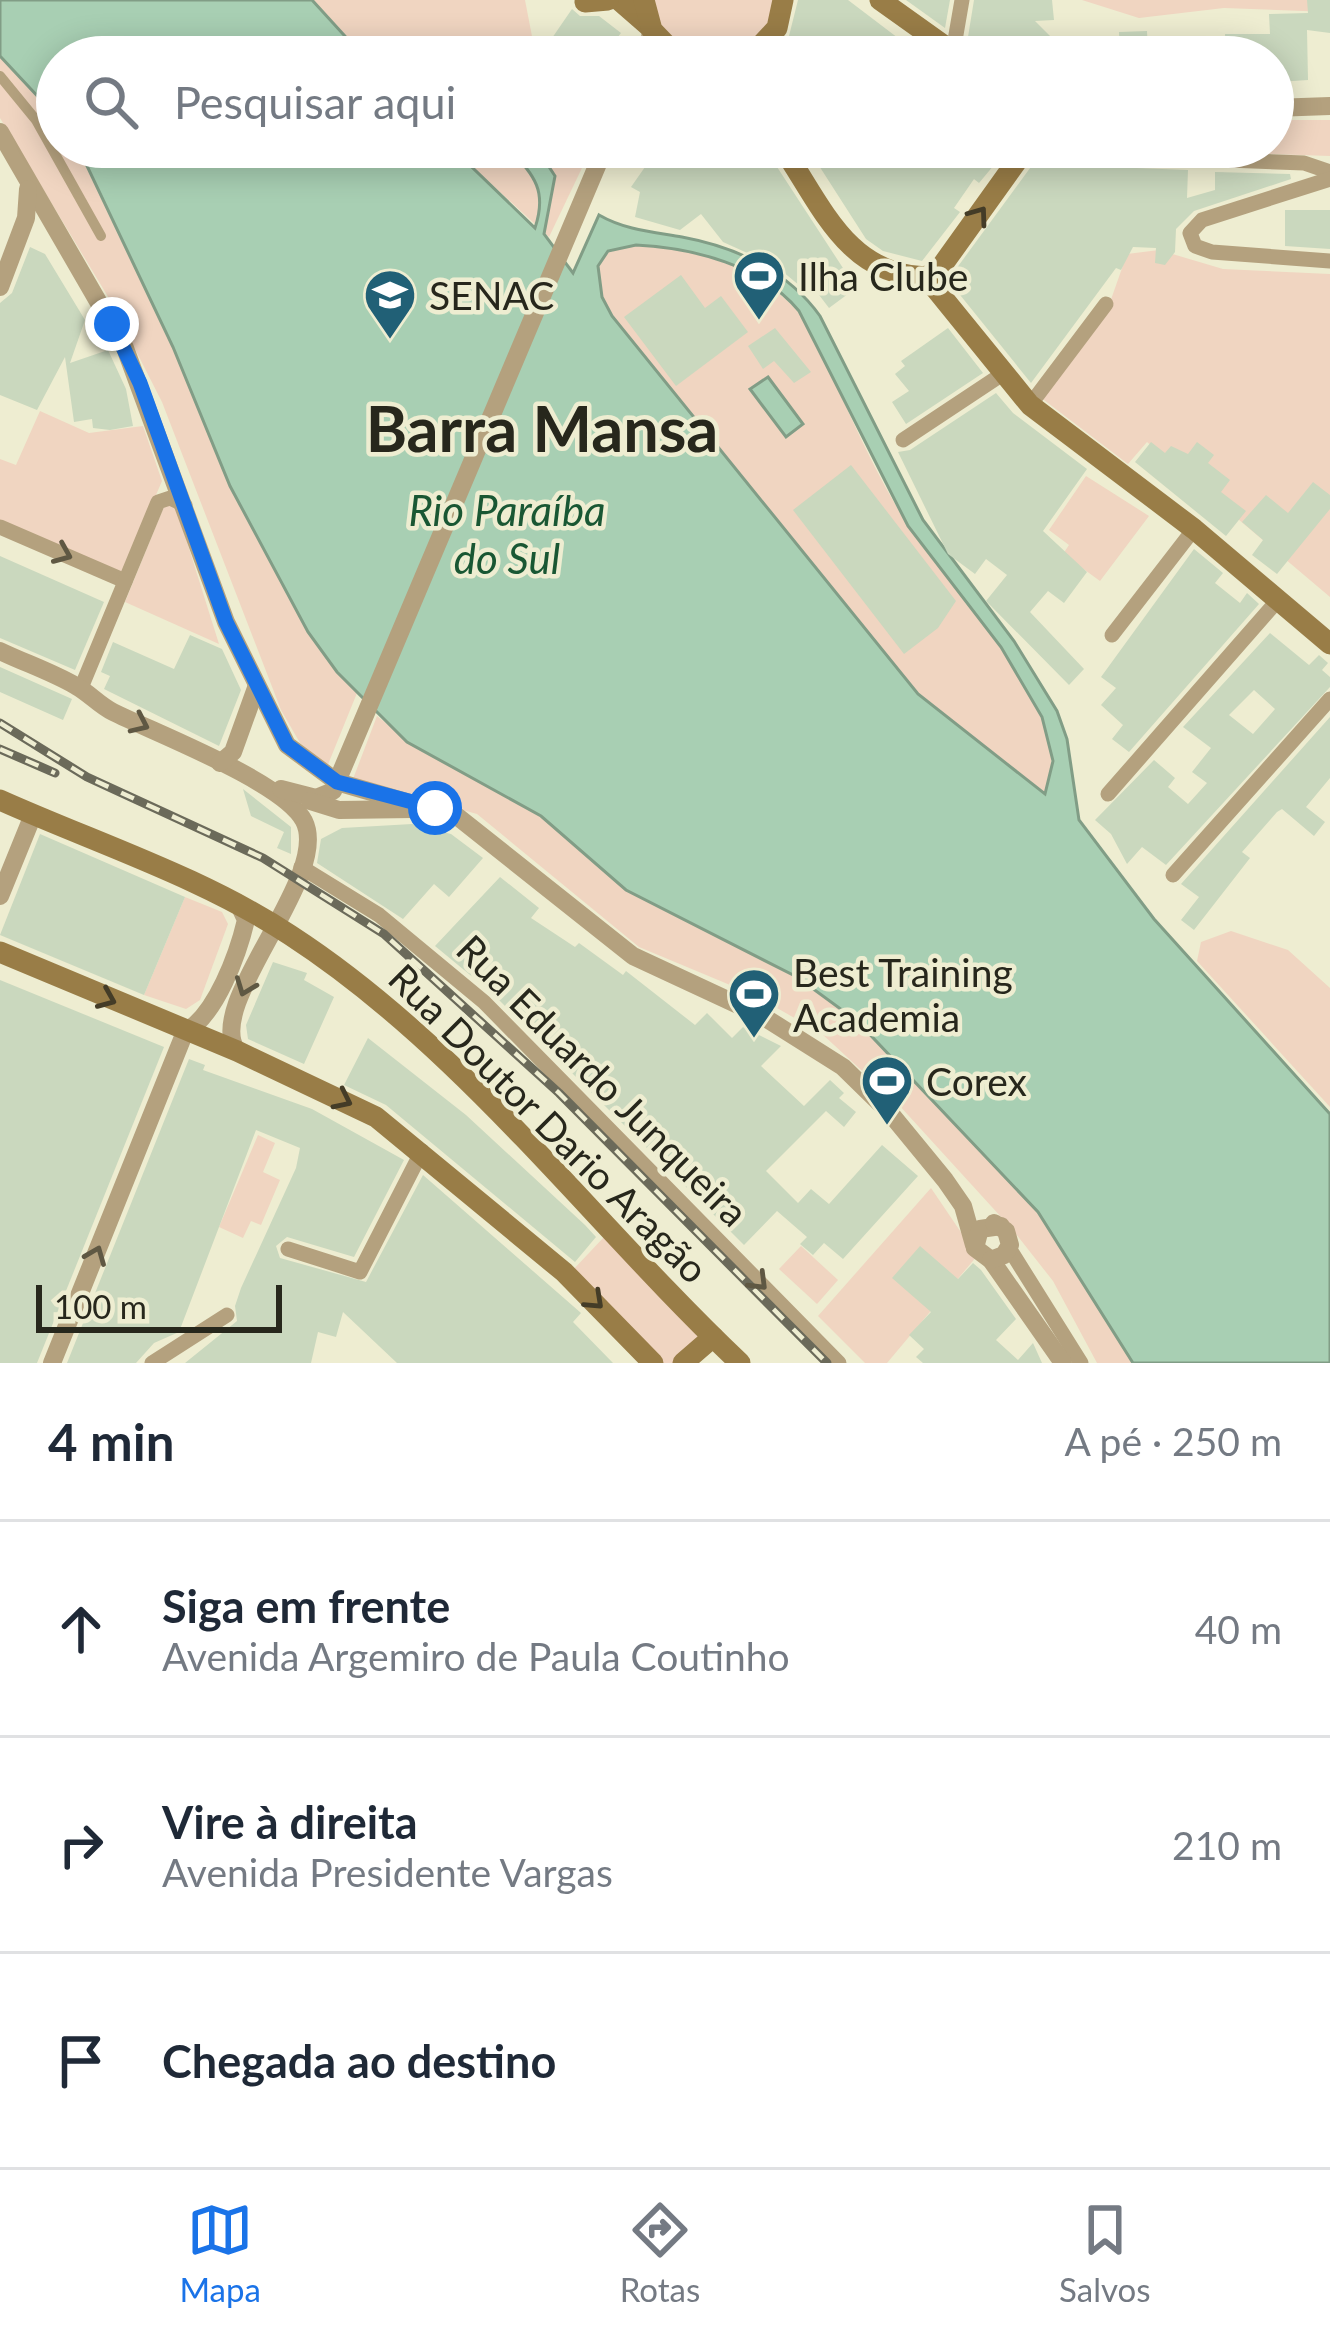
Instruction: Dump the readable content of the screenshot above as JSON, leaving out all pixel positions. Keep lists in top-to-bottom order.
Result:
{
  "streets": {
    "main road": ["Rua Doutor Dario Aragão"],
    "street": ["Rua Eduardo Junqueira"]
  },
  "districts": ["Barra Mansa"],
  "water": ["Rio Paraíba do Sul"],
  "places": {
    "sports": ["Ilha Clube", "Best Training Academia", "Corex"],
    "school or university": ["SENAC"]
  },
  "scale_bar": "100 m",
  "page": {
    "search": "Pesquisar aqui",
    "scale": "100 m",
    "heading": ["4 min", "A pé · 250 m"],
    "list": [
      ["Siga em frente", "Avenida Argemiro de Paula Coutinho", "40 m"],
      ["Vire à direita", "Avenida Presidente Vargas", "210 m"],
      "Chegada ao destino"
    ],
    "nav": ["Mapa", "Rotas", "Salvos"]
  }
}
